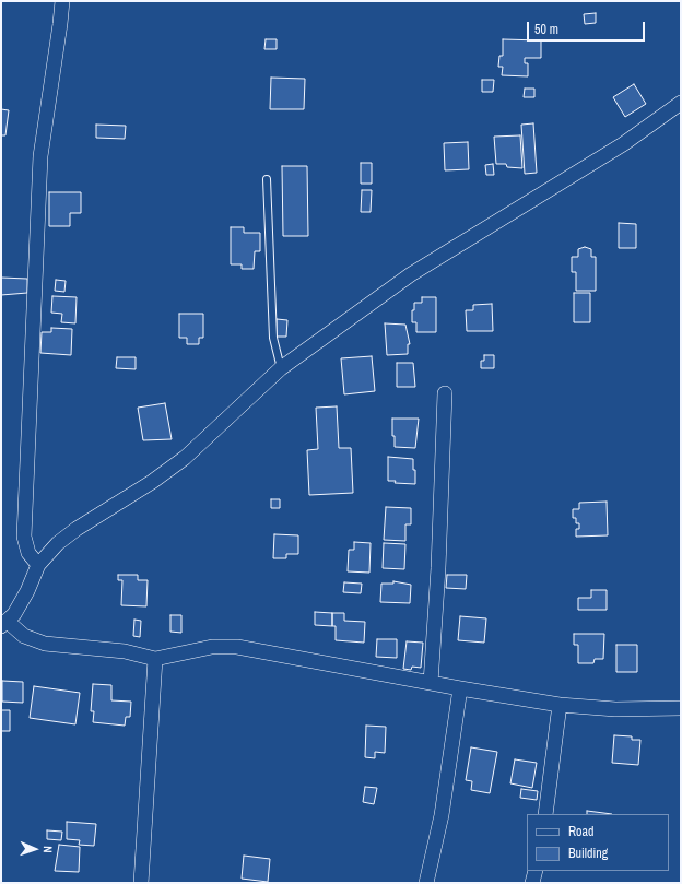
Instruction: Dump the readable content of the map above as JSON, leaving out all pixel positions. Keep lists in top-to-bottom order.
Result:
{
  "legend": ["Road", "Building"],
  "scale_bar": "50 m",
  "north": "right"
}
